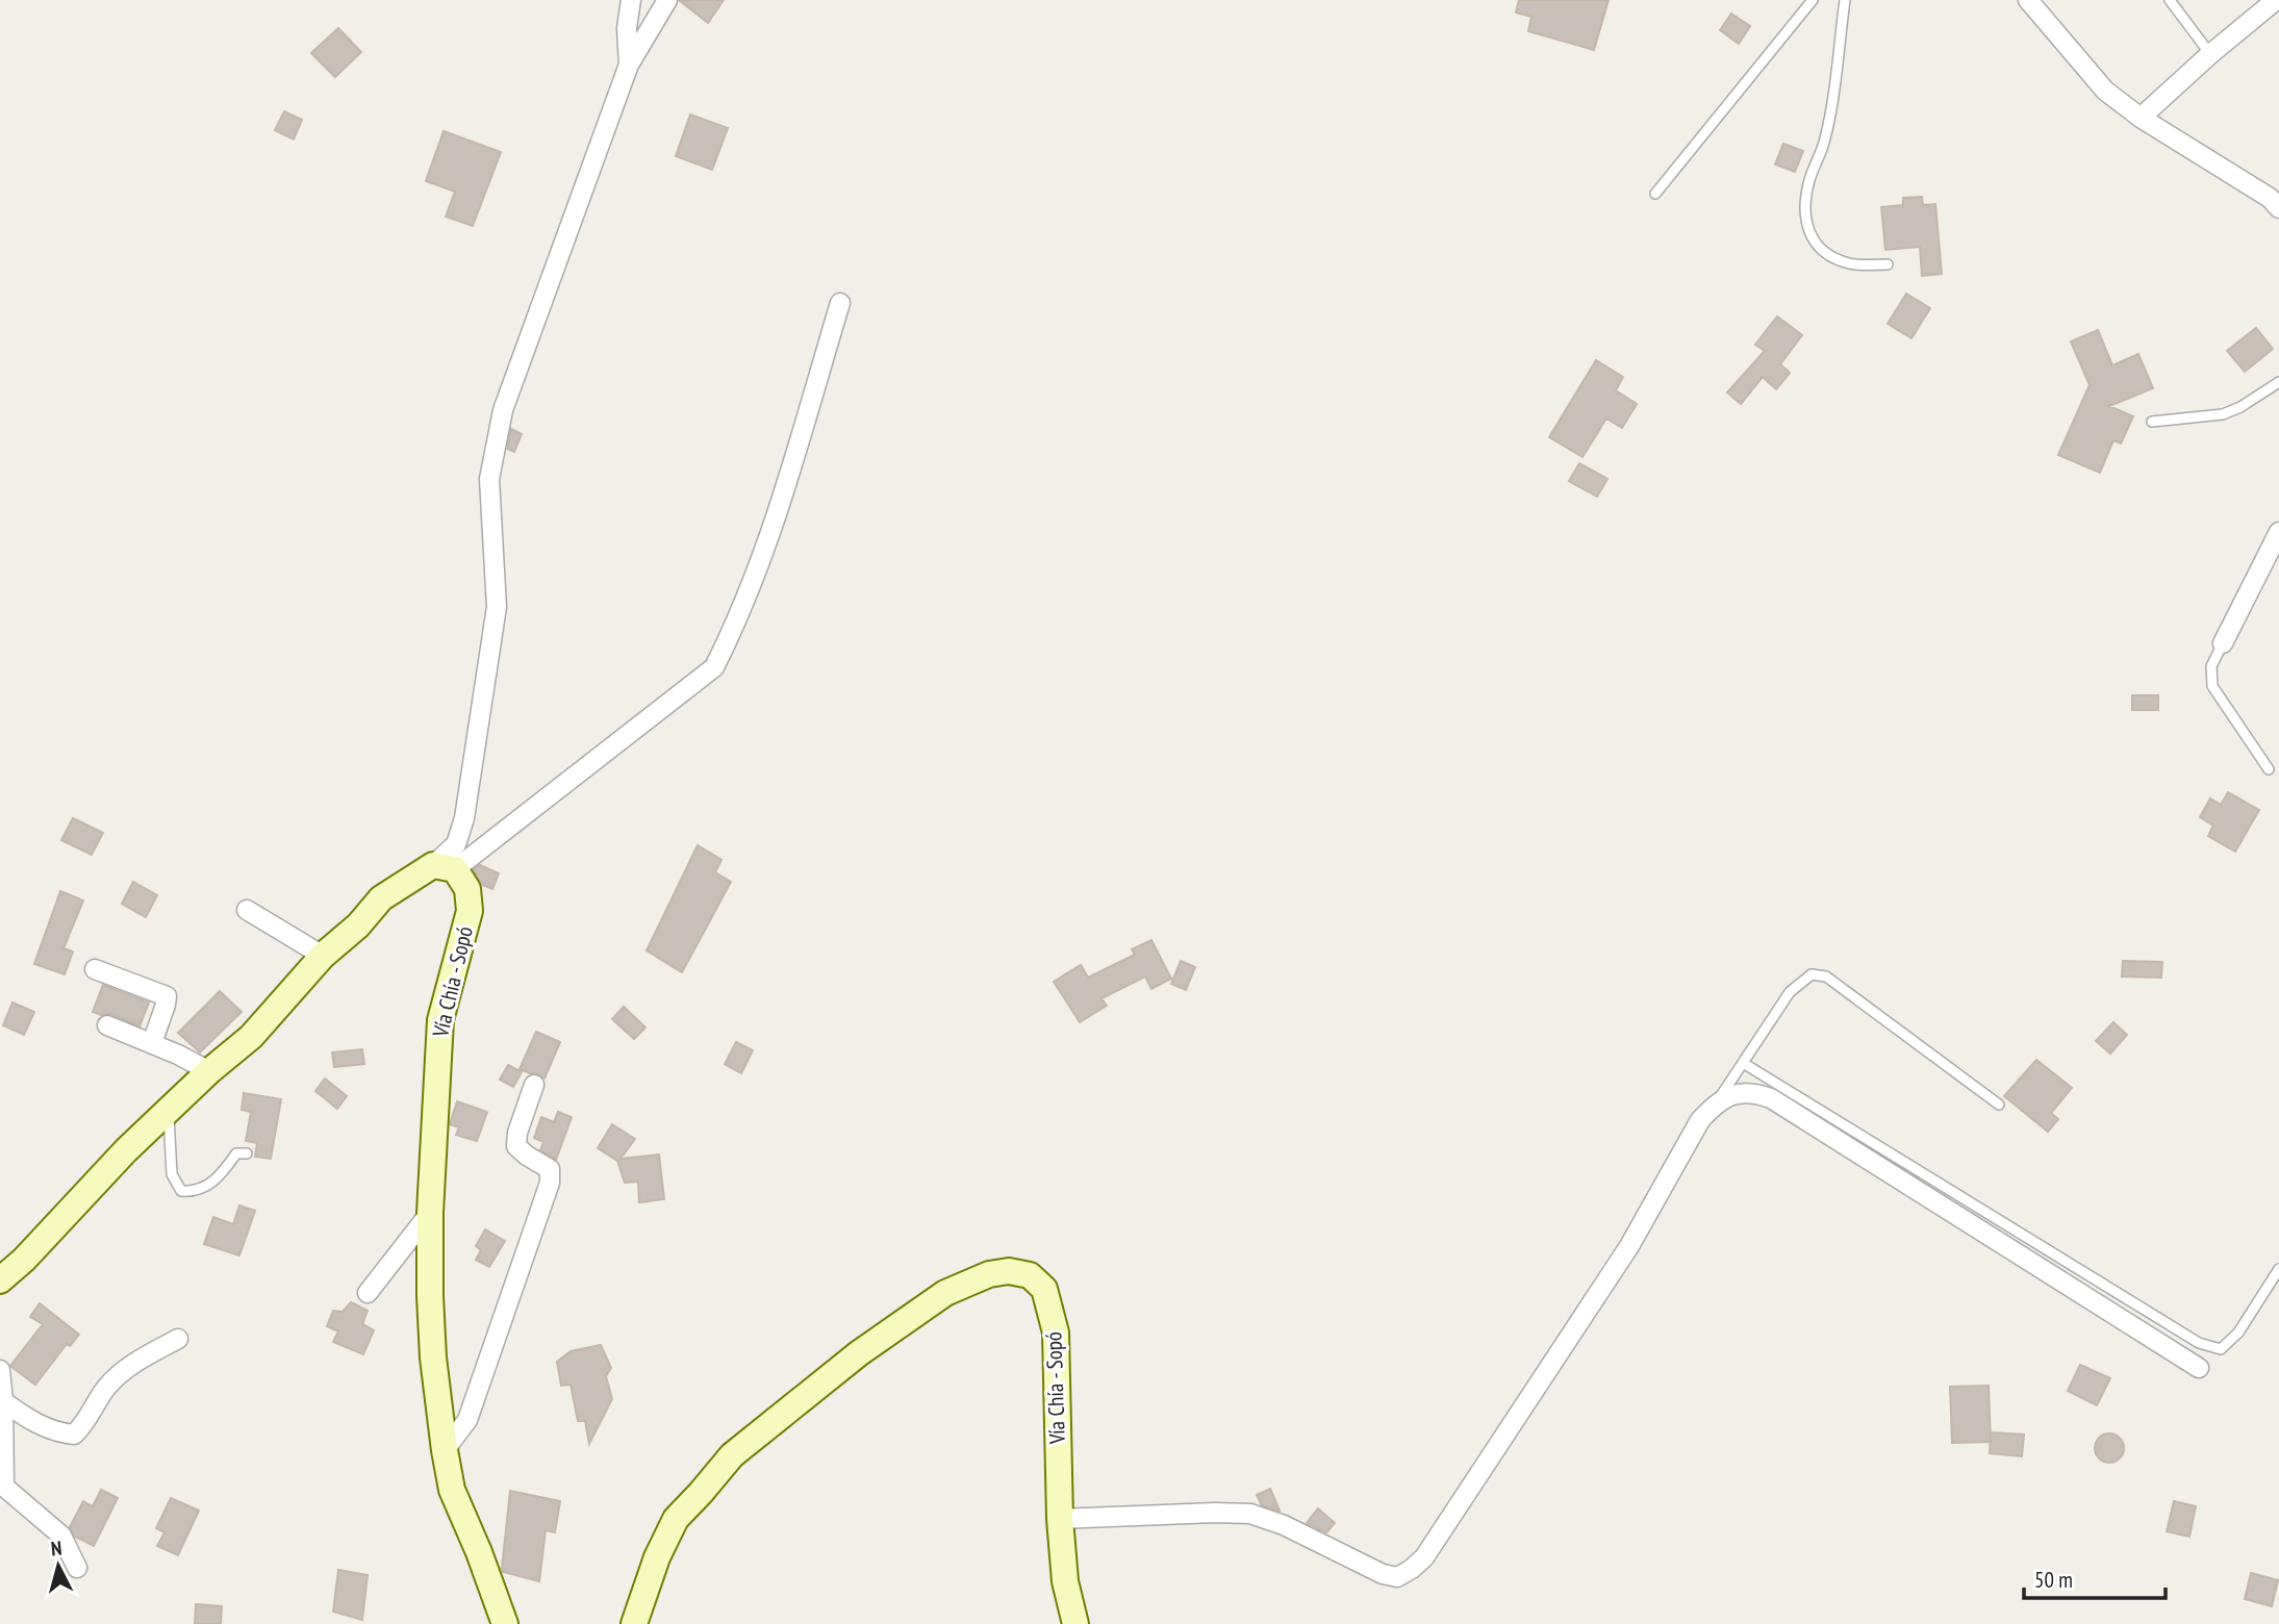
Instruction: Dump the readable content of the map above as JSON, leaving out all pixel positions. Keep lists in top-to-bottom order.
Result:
{
  "streets": {
    "street": ["Vía Chía - Sopó"]
  },
  "scale_bar": "50 m",
  "north": "top"
}
